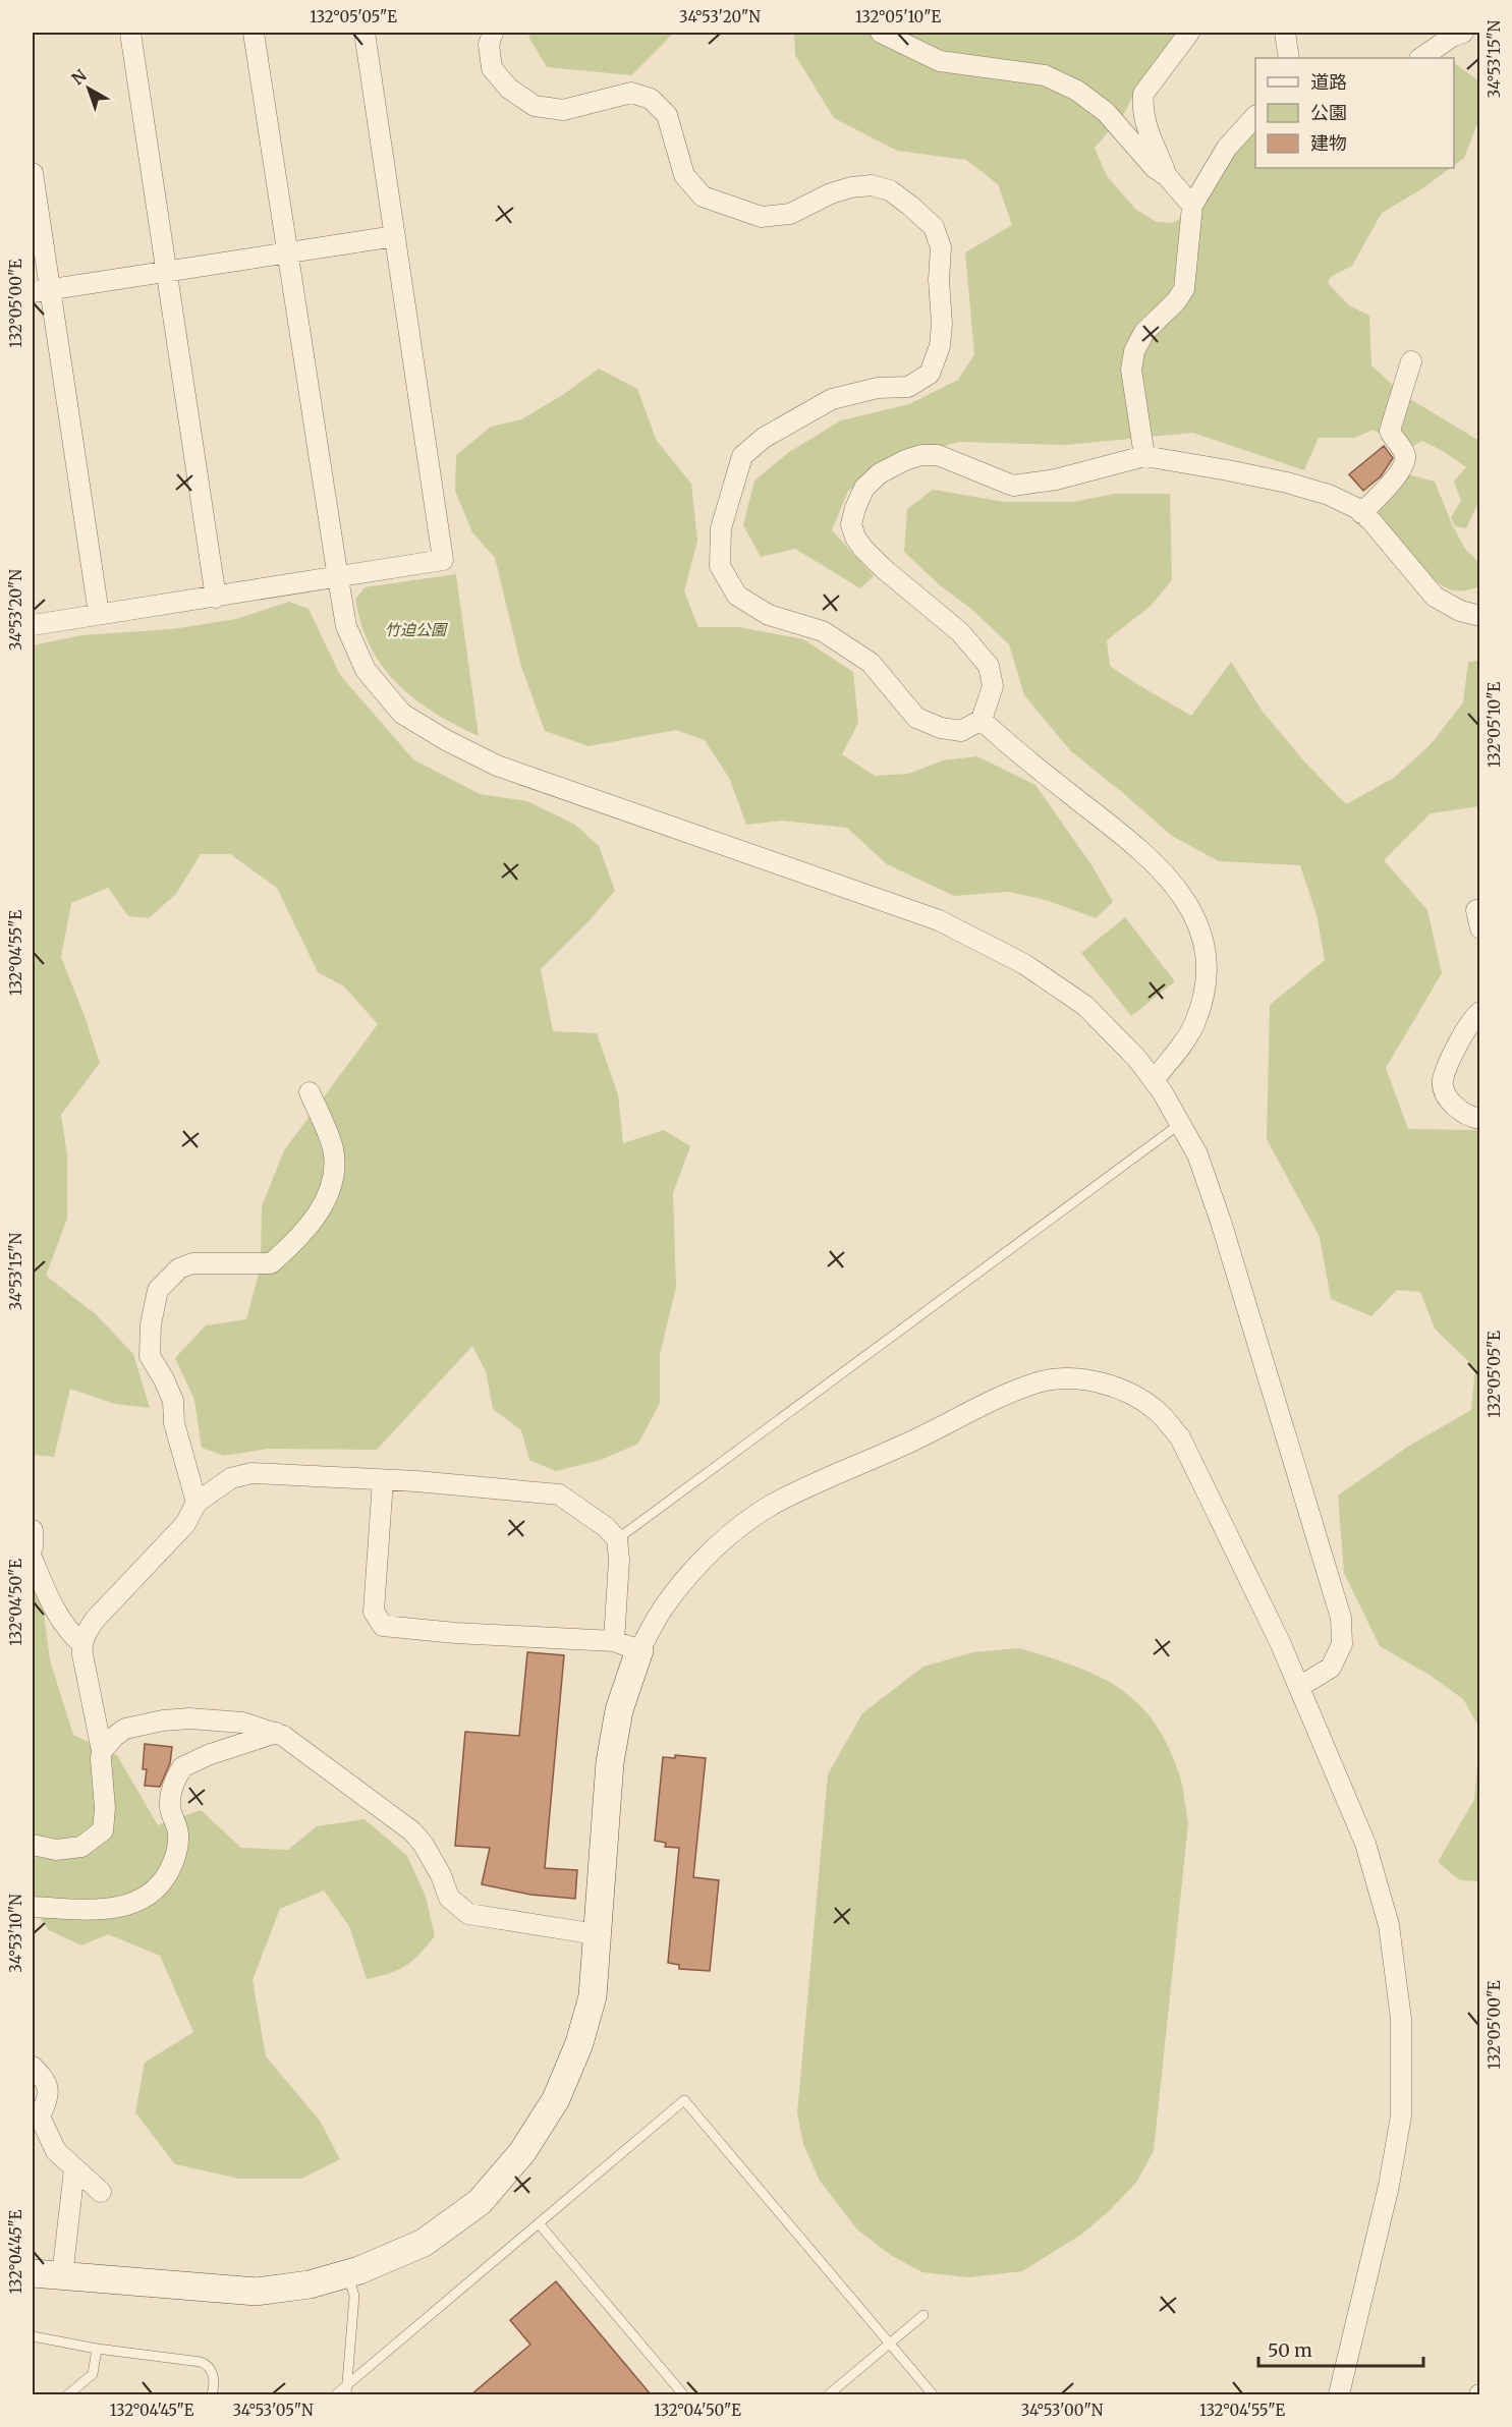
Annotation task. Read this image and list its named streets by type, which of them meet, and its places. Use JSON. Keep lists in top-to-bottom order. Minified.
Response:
{"parks":["竹迫公園"],"legend":["道路","公園","建物"],"scale_bar":"50 m","north":"top left","coordinates":["132°05'05\"E","34°53'20\"N","132°05'10\"E","34°53'15\"N","132°05'00\"E","132°04'55\"E","132°04'50\"E","34°53'10\"N","132°04'45\"E","34°53'05\"N","34°53'00\"N"]}
